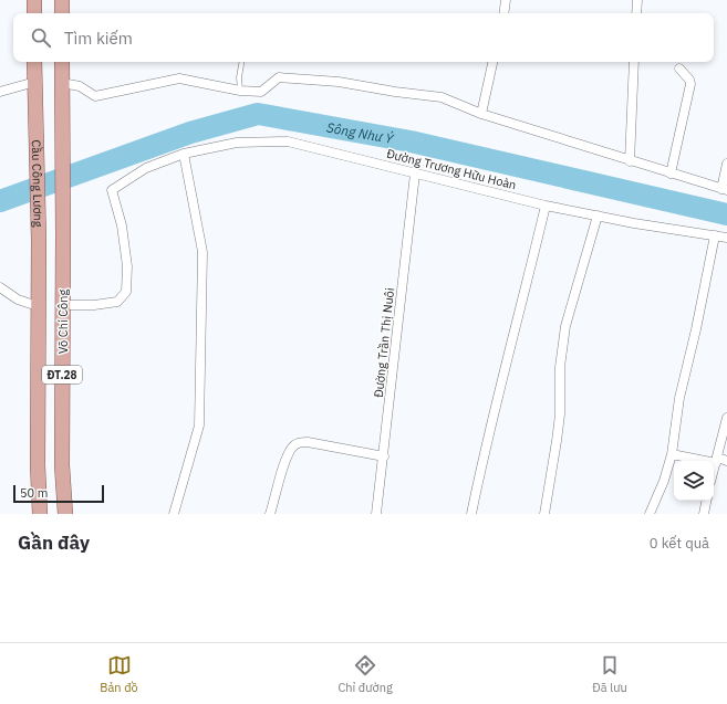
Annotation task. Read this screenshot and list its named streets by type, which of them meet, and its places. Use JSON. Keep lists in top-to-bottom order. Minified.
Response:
{"streets":{"main road":["Cầu Công Lương","Võ Chí Công","ĐT.28"],"street":["Đường Trương Hữu Hoàn","Đường Trần Thị Nuôi"]},"crossings":[["Đường Trương Hữu Hoàn","Võ Chí Công"],["Đường Trương Hữu Hoàn","Đường Trần Thị Nuôi"],["Cầu Công Lương","Võ Chí Công"],["Cầu Công Lương","ĐT.28"]],"water":["Sông Như Ý"],"scale_bar":"50 m","page":{"search":"Tìm kiếm","scale":"50 m","heading":["Gần đây","0 kết quả"],"nav":["Bản đồ","Chỉ đường","Đã lưu"]}}
